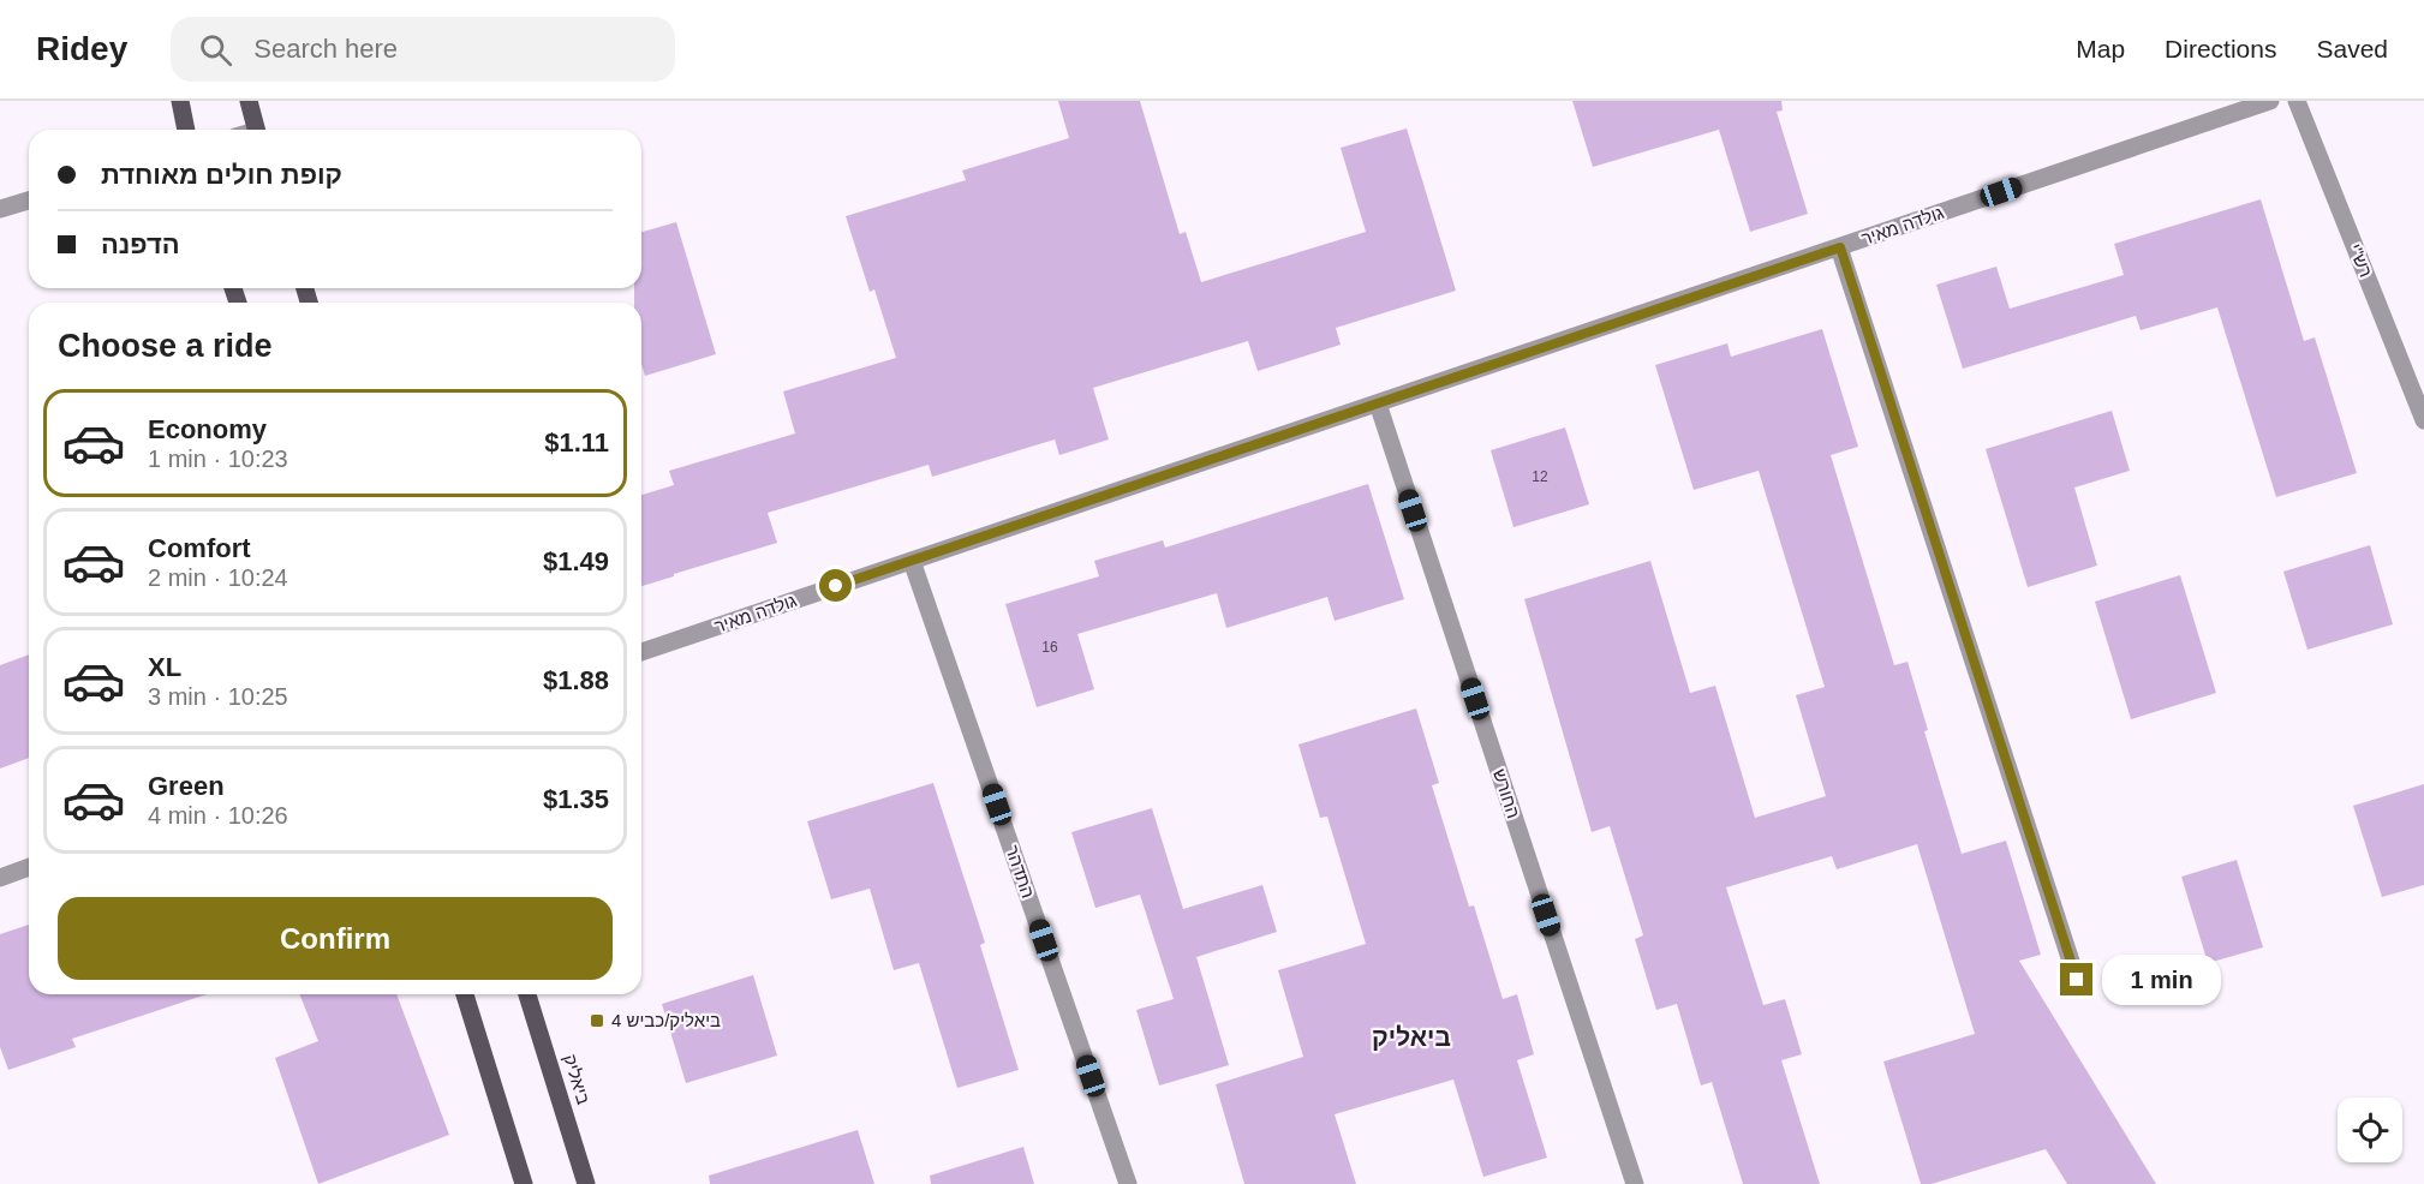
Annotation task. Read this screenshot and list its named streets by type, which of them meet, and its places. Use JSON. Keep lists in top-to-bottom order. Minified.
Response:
{"streets":{"main road":["ביאליק"],"street":["גולדה מאיר","רש\"י","החורש","התדהר"]},"crossings":[["גולדה מאיר","החורש"],["גולדה מאיר","התדהר"]],"districts":["ביאליק"],"places":{"transit":["ביאליק/כביש 4"]},"house_numbers":["12","16"],"page":{"header":"Ridey","search":"Search here","nav":["Map","Directions","Saved"],"banner":["קופת חולים מאוחדת","הדפנה"],"heading":"Choose a ride","list":[{"name":"Economy","note":"1 min · 10:23","value":"$1.11"},{"name":"Comfort","note":"2 min · 10:24","value":"$1.49"},{"name":"XL","note":"3 min · 10:25","value":"$1.88"},{"name":"Green","note":"4 min · 10:26","value":"$1.35"}],"buttons":"Confirm","bubble":"1 min"}}
